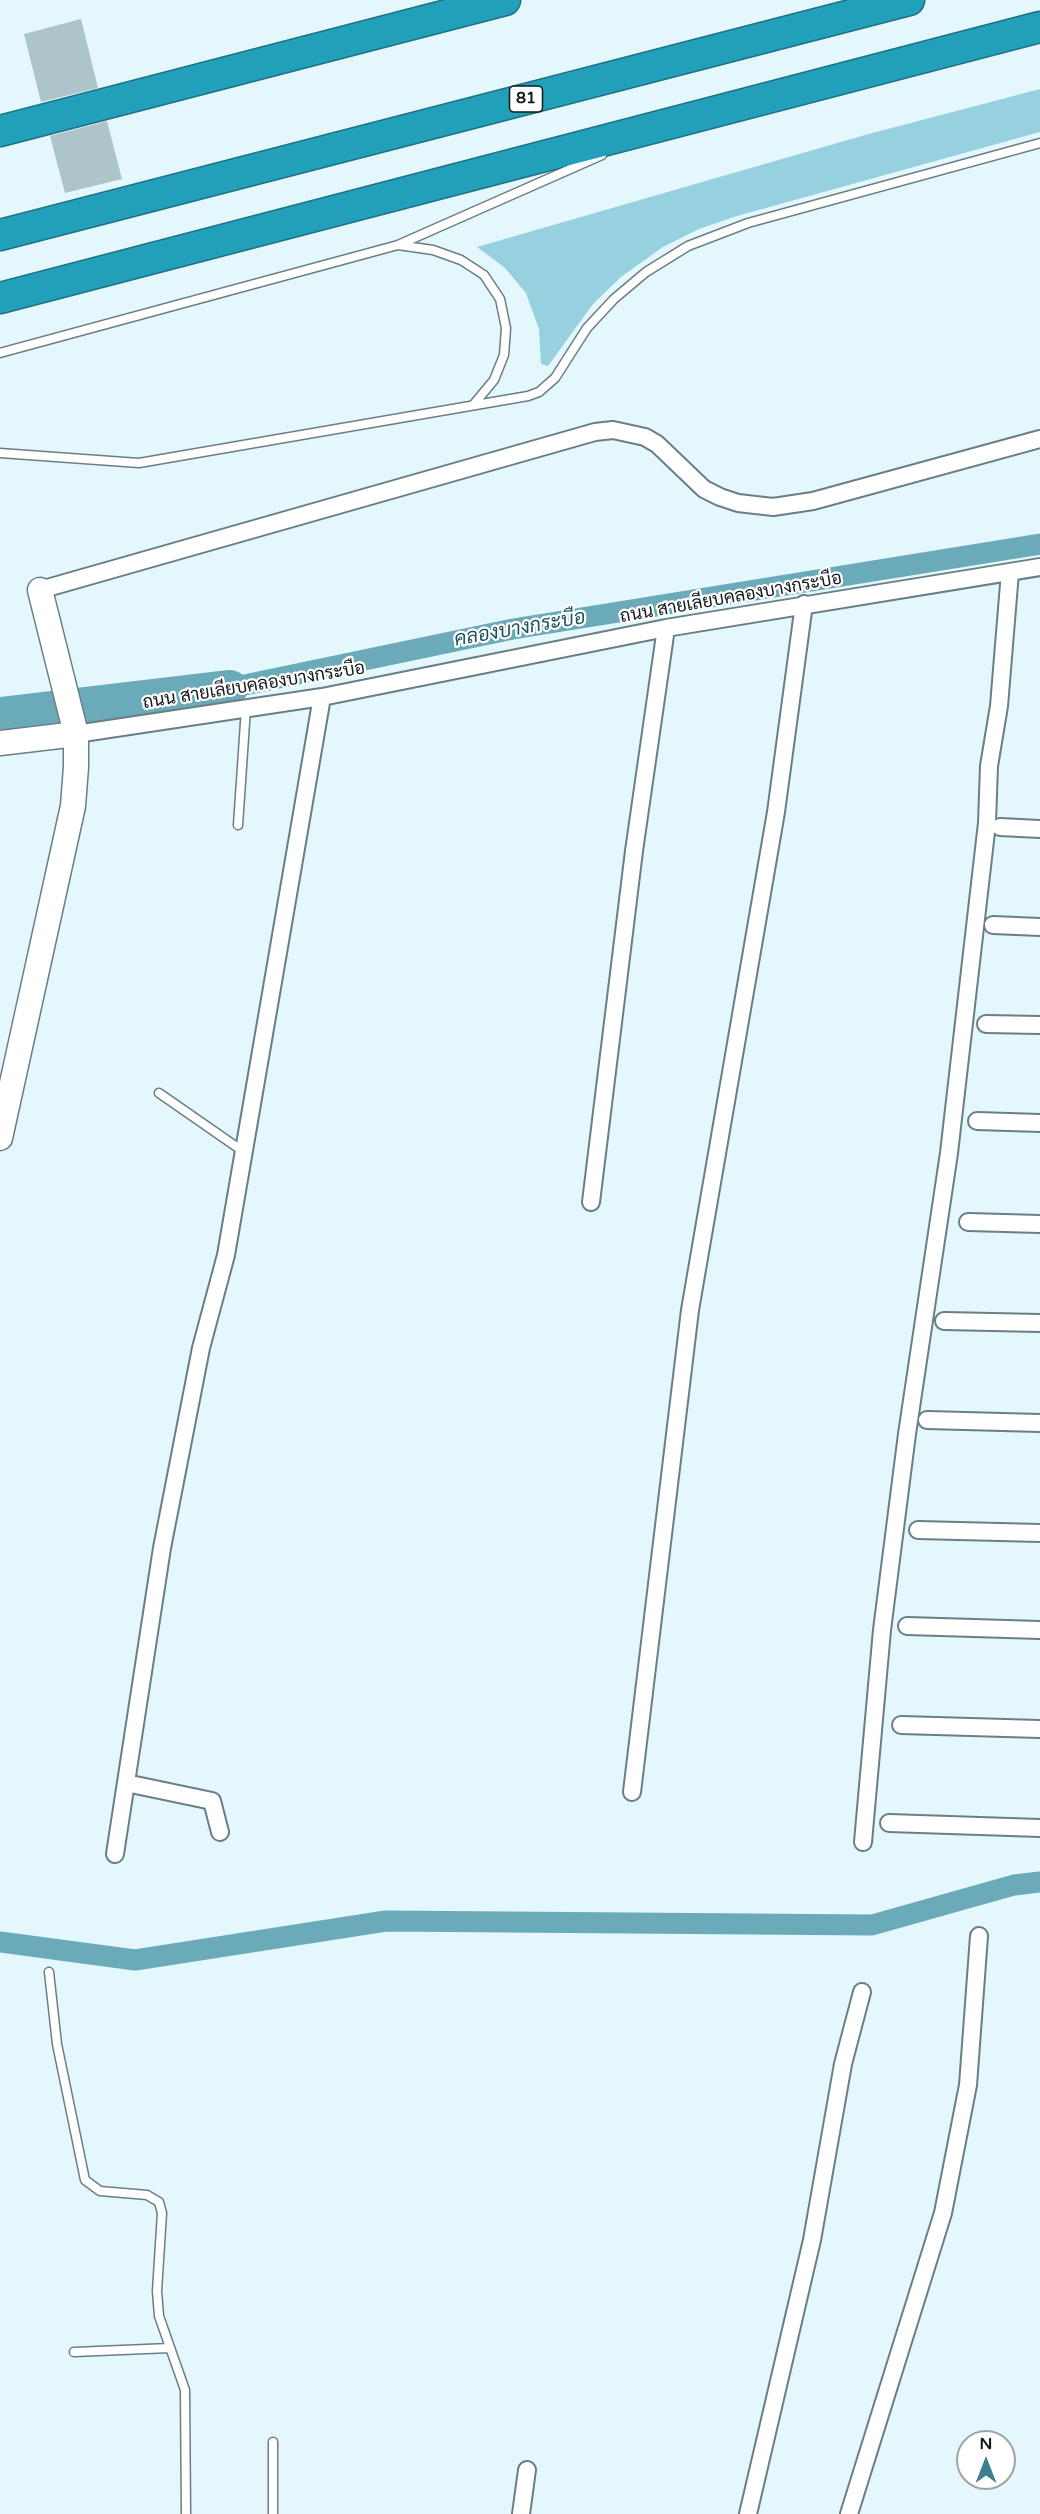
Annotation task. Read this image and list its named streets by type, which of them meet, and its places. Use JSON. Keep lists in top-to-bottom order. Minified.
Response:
{"streets":{"highway":["81"],"street":["ถนน สายเลียบคลองบางกระบือ"]},"water":["คลองบางกระบือ"],"north":"top"}
